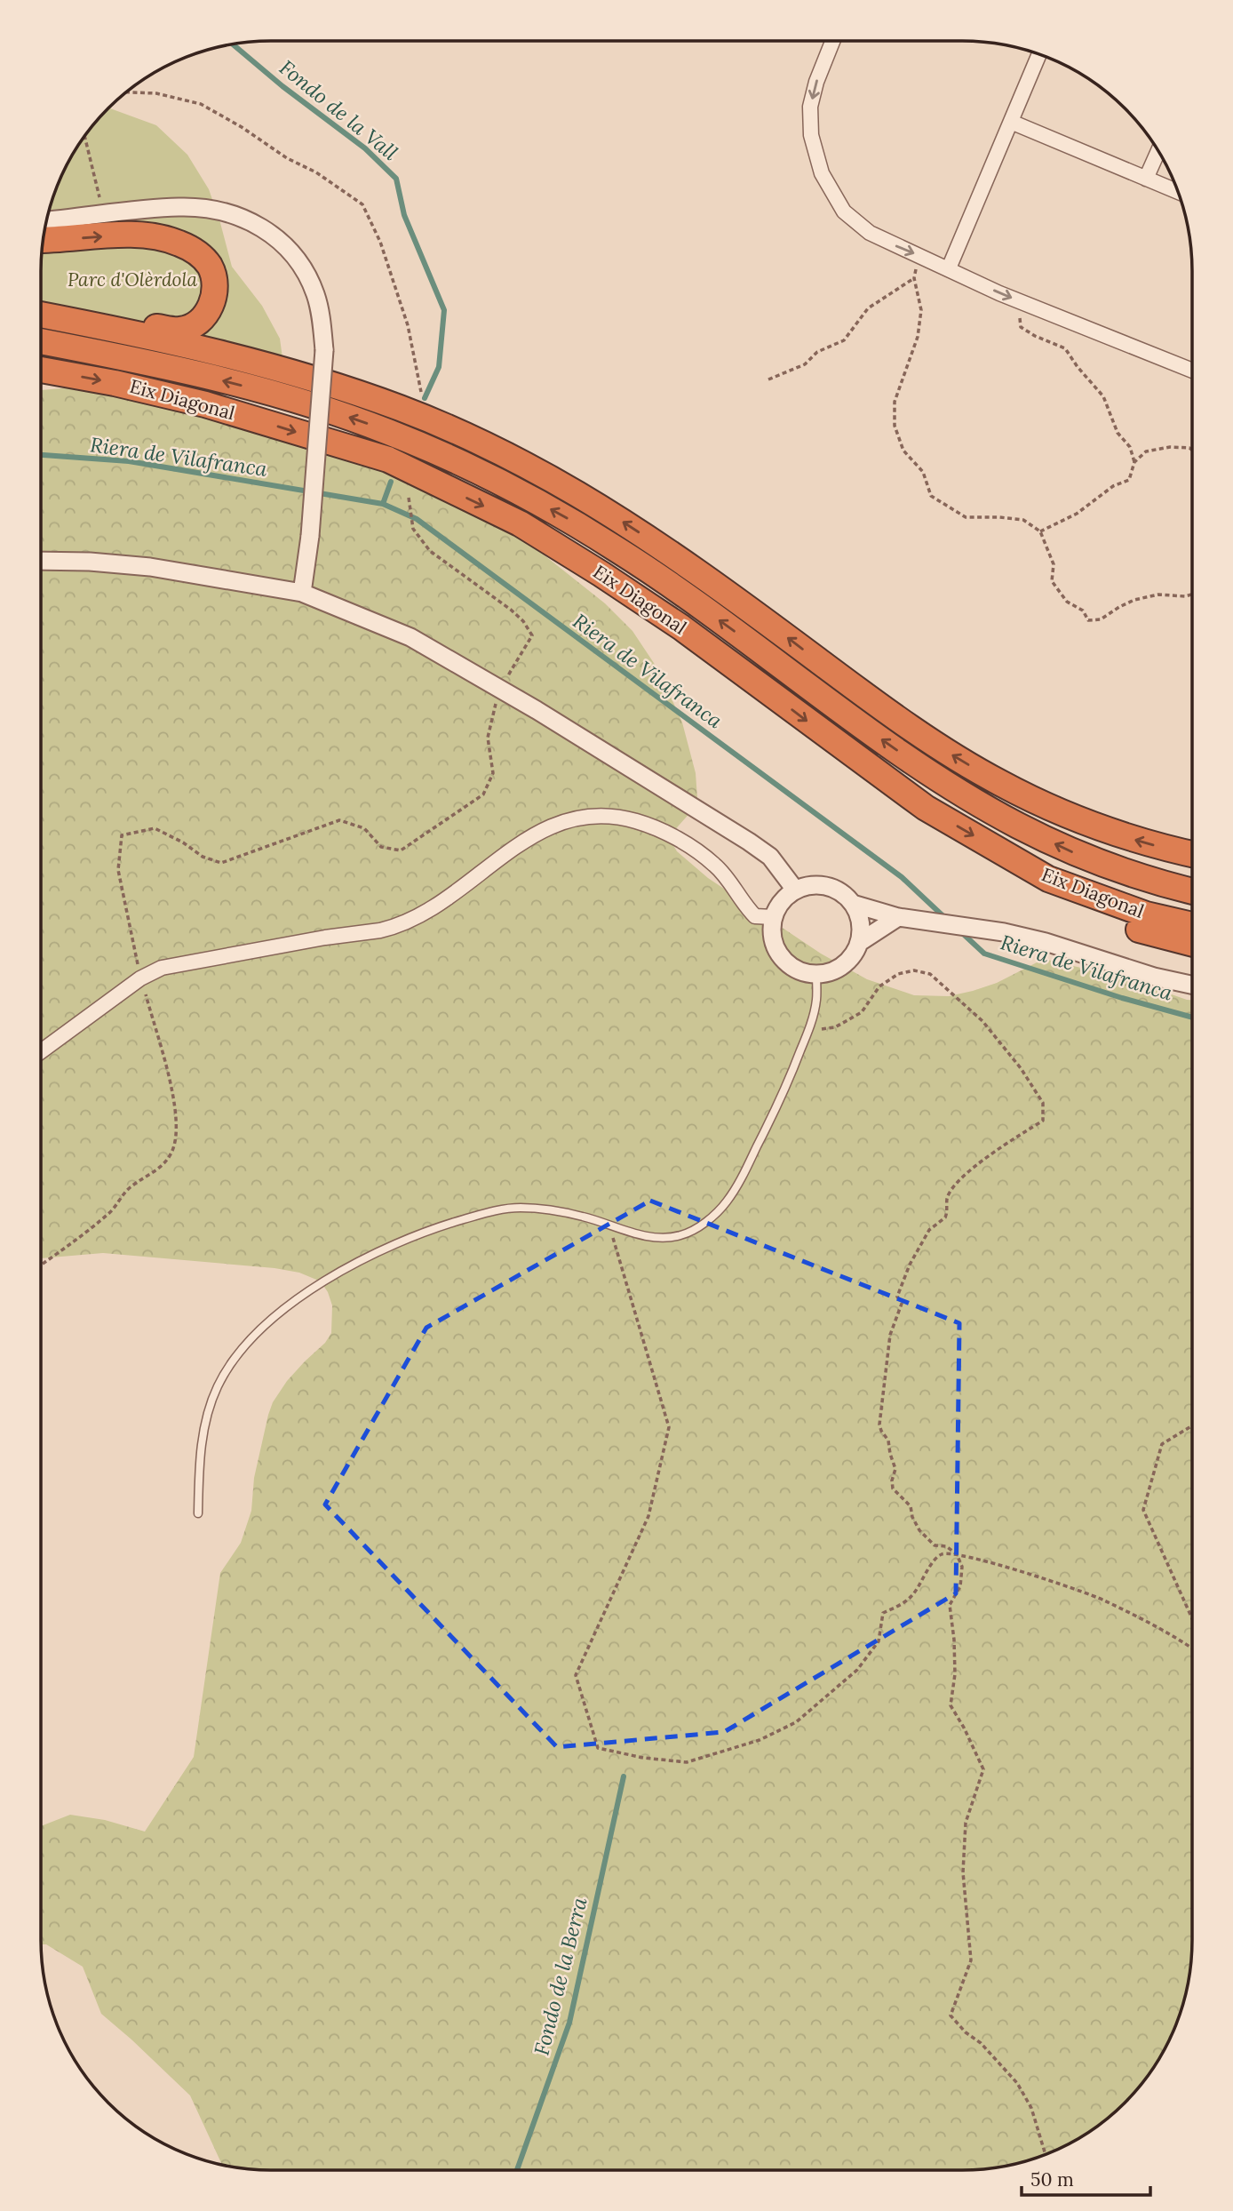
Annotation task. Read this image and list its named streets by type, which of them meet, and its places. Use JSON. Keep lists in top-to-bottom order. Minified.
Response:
{"streets":{"highway":["Eix Diagonal"]},"water":["Fondo de la Vall","Riera de Vilafranca","Fondo de la Berra"],"parks":["Parc d'Olèrdola"],"scale_bar":"50 m"}
